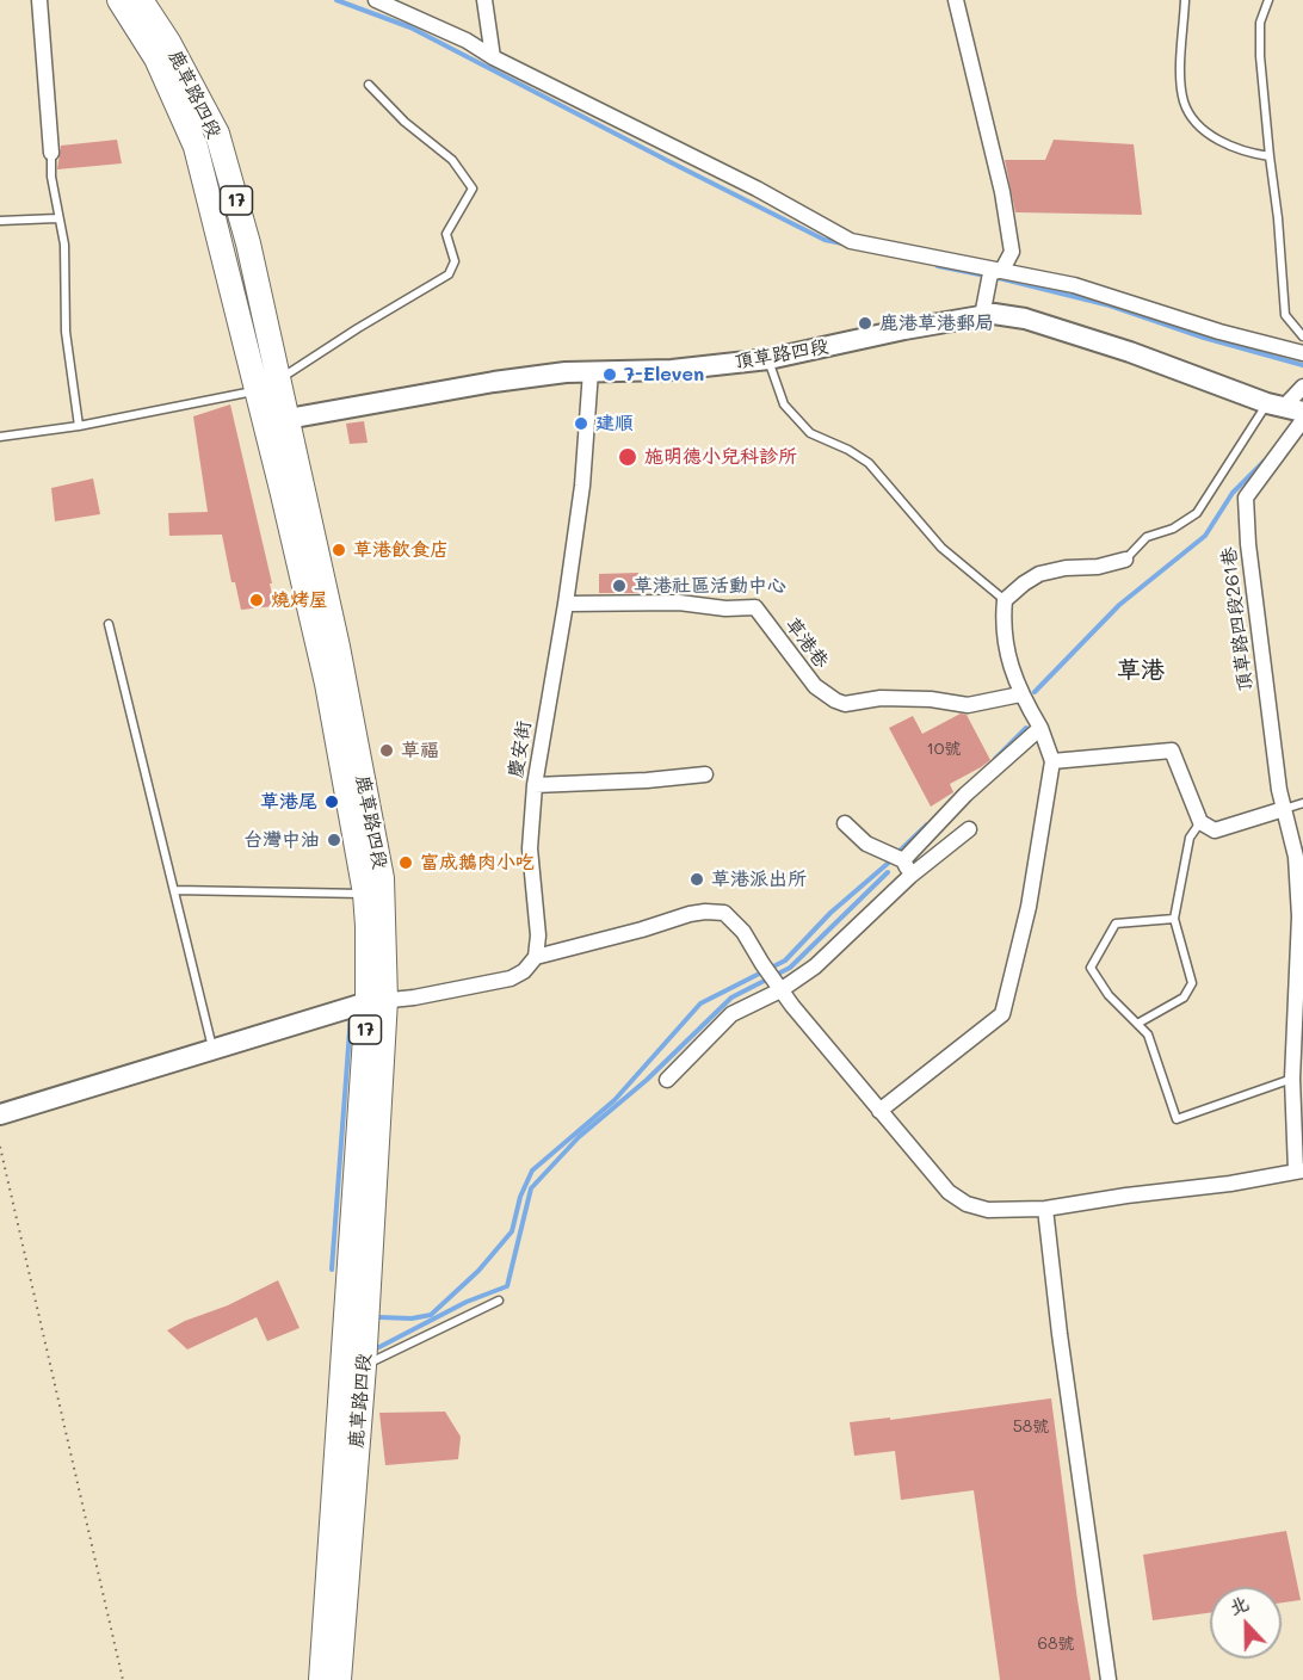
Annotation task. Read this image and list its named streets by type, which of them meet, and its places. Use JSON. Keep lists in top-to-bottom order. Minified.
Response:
{"streets":{"main road":["鹿草路四段","17"],"street":["頂草路四段","頂草路四段261巷","草港巷","慶安街"]},"crossings":[["鹿草路四段","頂草路四段"],["頂草路四段","慶安街"],["草港巷","慶安街"]],"districts":["草港"],"places":["鹿港草港郵局","7-Eleven","建順","施明德小兒科診所","草港飲食店","草港社區活動中心","燒烤屋","草福","草港尾","台灣中油","富成鵝肉小吃","草港派出所"],"house_numbers":["10號","58號","68號"],"north":"top"}
